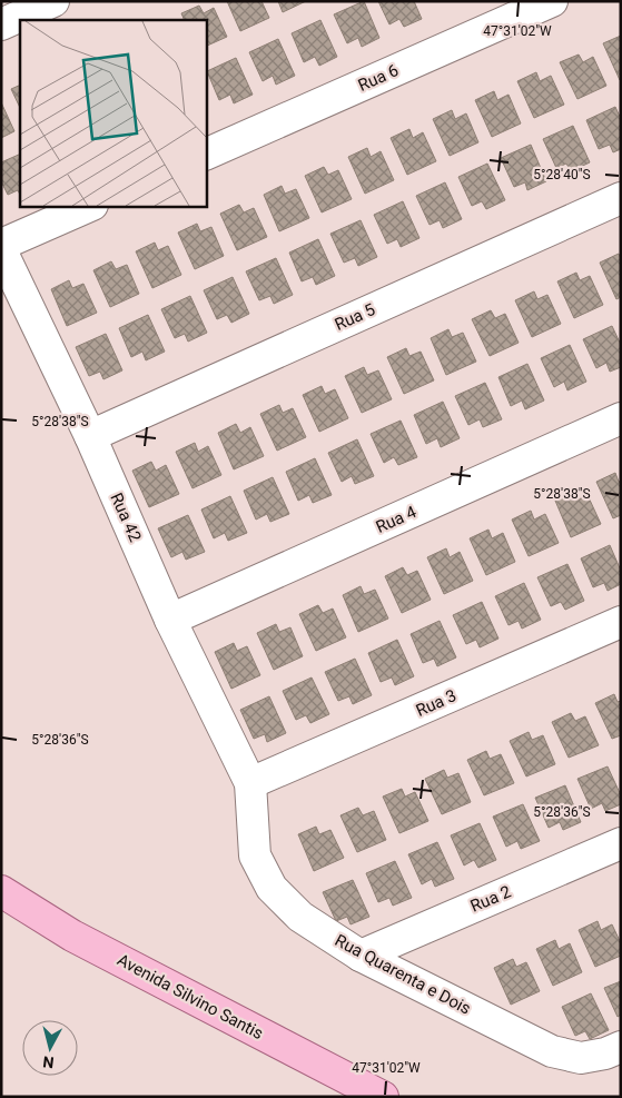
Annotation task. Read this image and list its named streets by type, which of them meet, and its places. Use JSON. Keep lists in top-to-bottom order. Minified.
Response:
{"streets":{"main road":["Avenida Silvino Santis"],"street":["Rua 6","Rua 5","Rua 42","Rua 4","Rua 3","Rua 2","Rua Quarenta e Dois"]},"crossings":[["Rua 5","Rua 42"],["Rua 42","Rua 4"],["Rua 42","Rua 3"],["Rua 42","Rua Quarenta e Dois"],["Rua 3","Rua Quarenta e Dois"],["Rua 2","Rua Quarenta e Dois"]],"north":"bottom","coordinates":["47°31'02\"W","5°28'40\"S","5°28'38\"S","5°28'36\"S"]}
